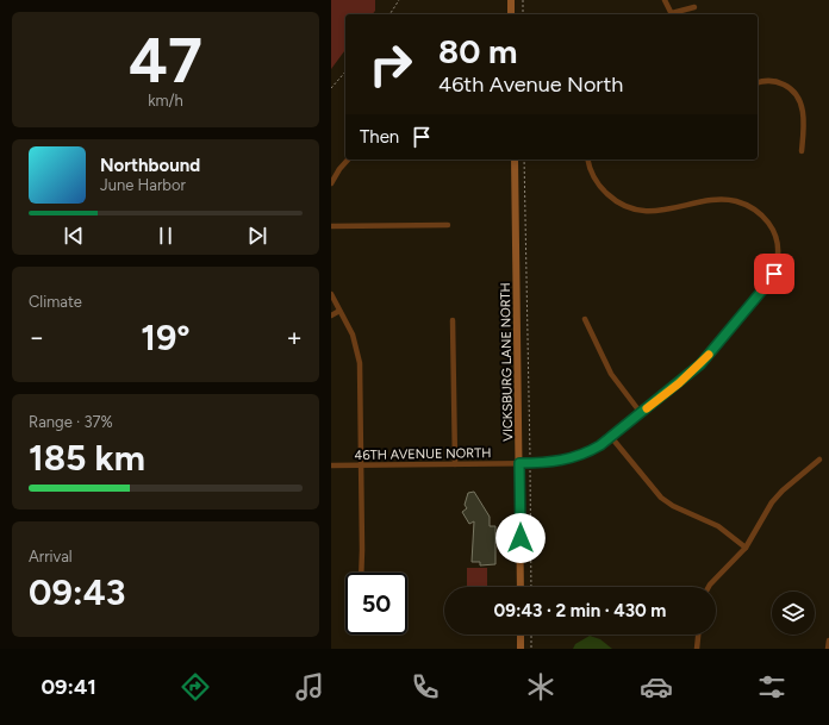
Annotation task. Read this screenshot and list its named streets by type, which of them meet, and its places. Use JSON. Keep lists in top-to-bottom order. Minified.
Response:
{"streets":{"main road":["VICKSBURG LANE NORTH"],"street":["46TH AVENUE NORTH"]},"crossings":[["VICKSBURG LANE NORTH","46TH AVENUE NORTH"]],"page":{"tile":[["47","km/h"],"Climate",["Range · 37%","185 km"],["Arrival","09:43"]],"turn":["80 m","46th Avenue North"],"then":"Then","song":["Northbound","June Harbor"],"heat":["−","19°","+"],"limit":"50","trip":"09:43 · 2 min · 430 m","tabs":"09:41"}}
